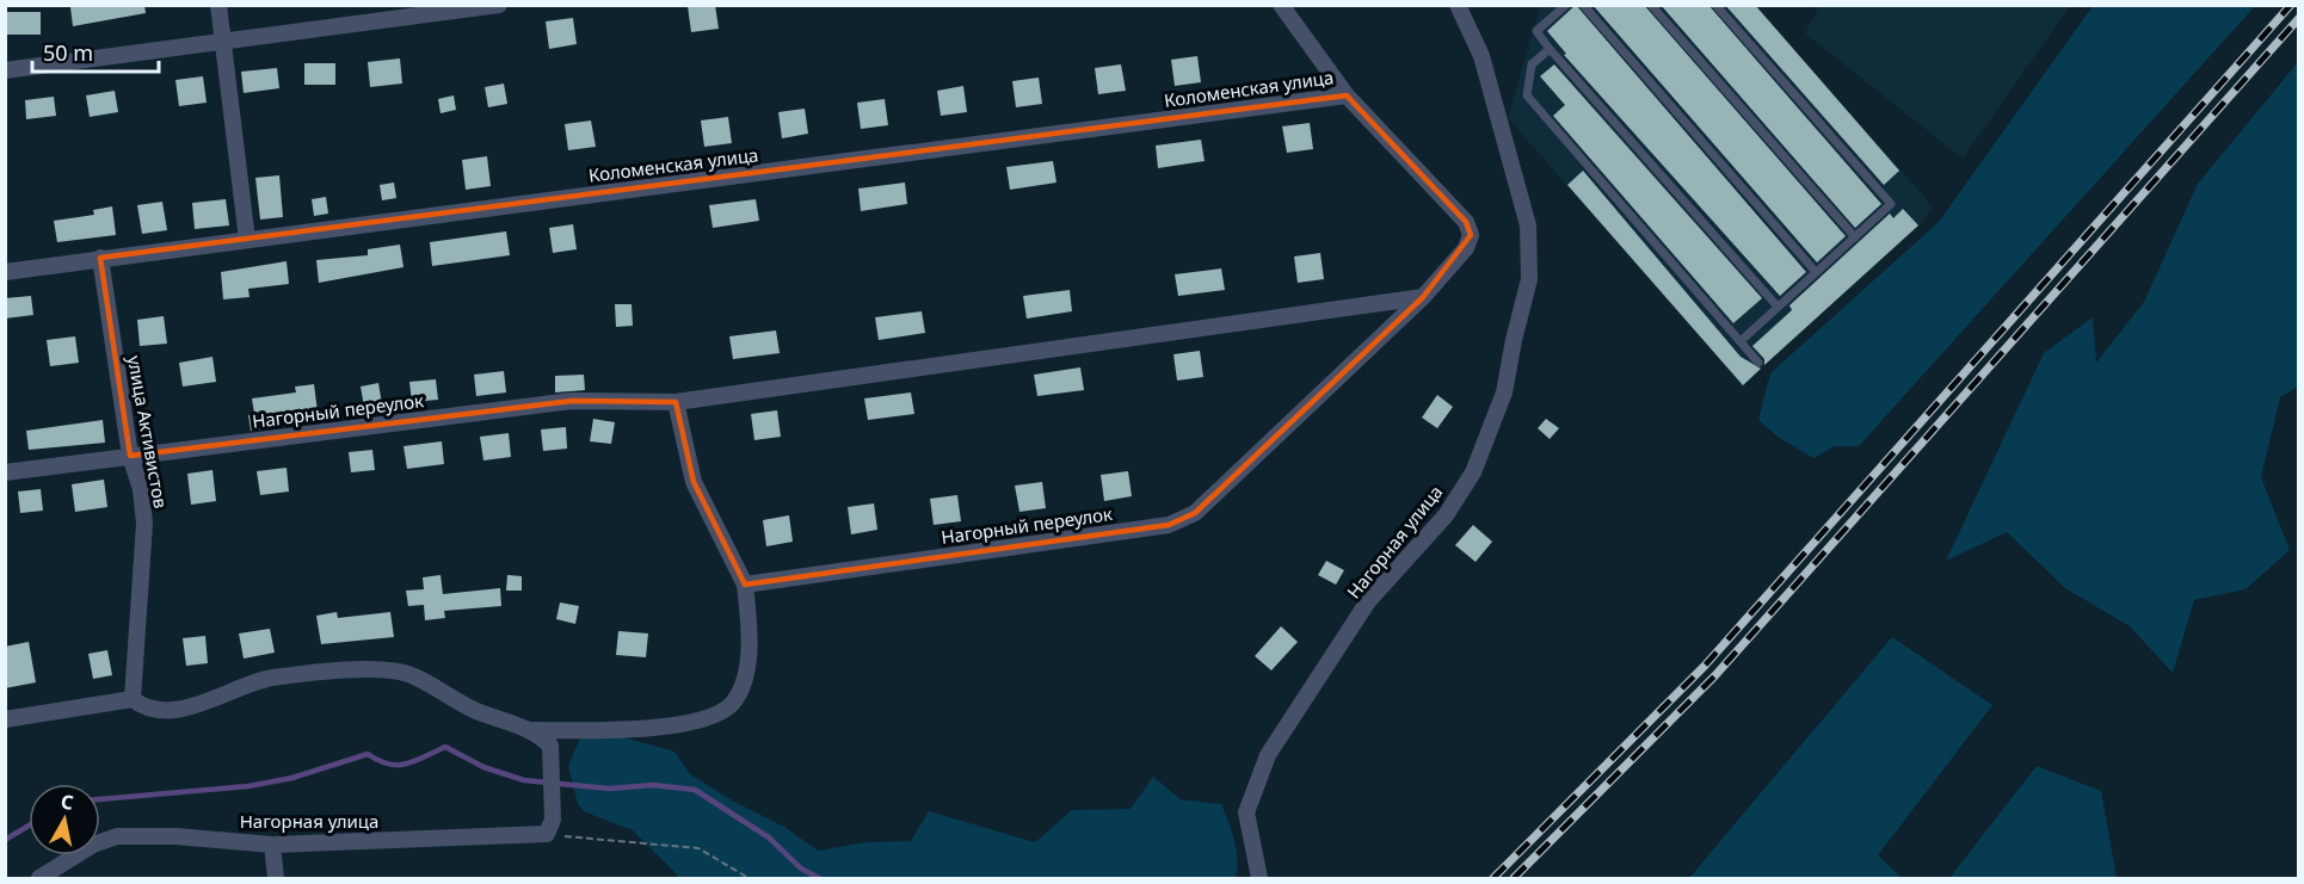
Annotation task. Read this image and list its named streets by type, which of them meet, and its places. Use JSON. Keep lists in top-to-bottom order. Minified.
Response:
{"streets":{"street":["Коломенская улица","Нагорный переулок","улица Активистов","Нагорная улица"]},"crossings":[["Коломенская улица","Нагорный переулок"],["Коломенская улица","улица Активистов"],["Нагорный переулок","улица Активистов"]],"scale_bar":"50 m","north":"top"}
